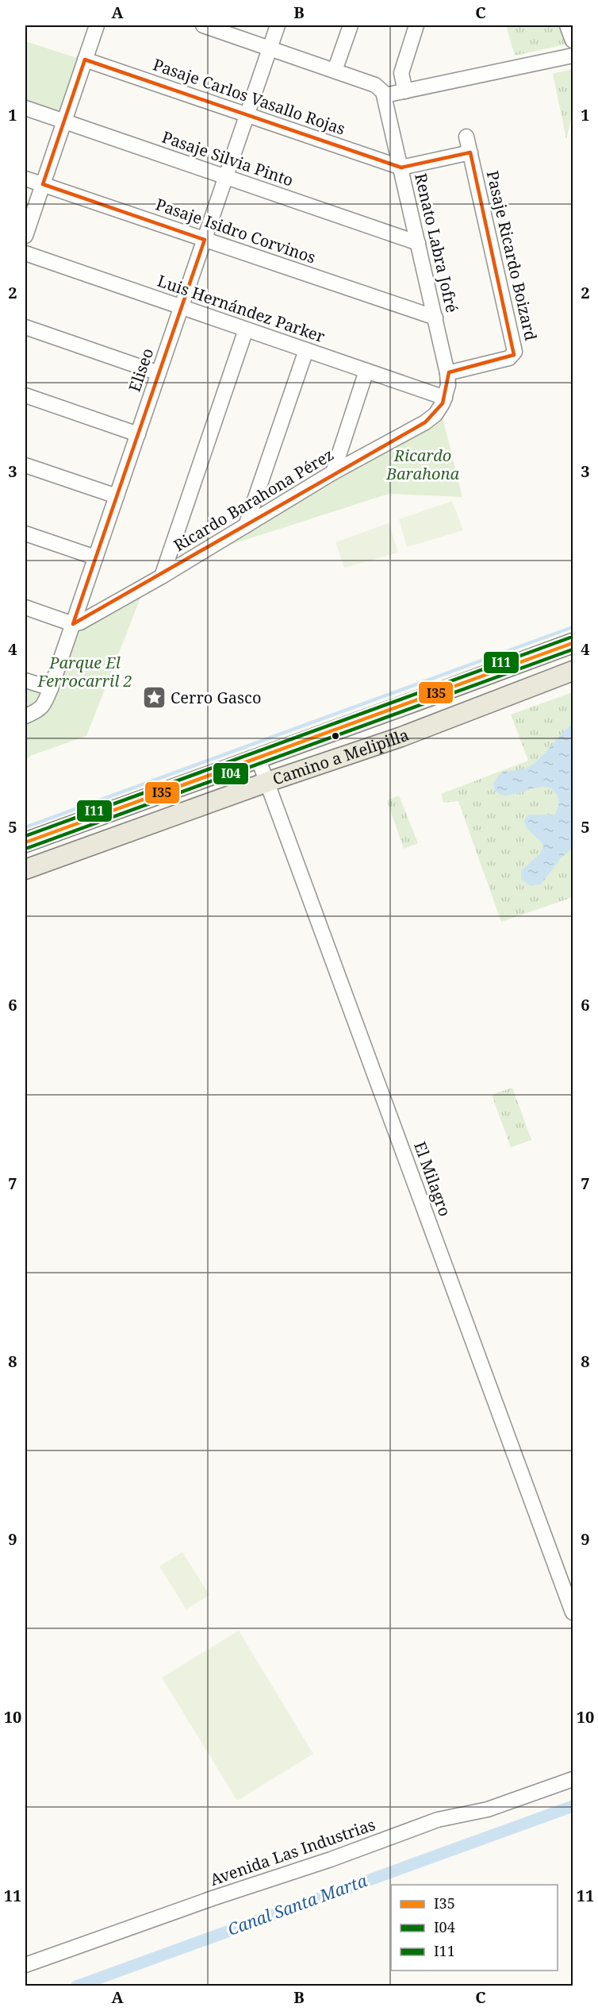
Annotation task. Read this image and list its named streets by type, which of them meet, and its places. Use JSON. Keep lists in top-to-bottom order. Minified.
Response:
{"streets":{"main road":["Camino a Melipilla"],"street":["Pasaje Carlos Vasallo Rojas","Pasaje Silvia Pinto","Pasaje Isidro Corvinos","Renato Labra Jofré","Pasaje Ricardo Boizard","Luis Hernández Parker","Eliseo","Ricardo Barahona Pérez","El Milagro","Avenida Las Industrias"]},"crossings":[["Pasaje Carlos Vasallo Rojas","Renato Labra Jofré"],["Pasaje Carlos Vasallo Rojas","Eliseo"],["Pasaje Silvia Pinto","Renato Labra Jofré"],["Pasaje Silvia Pinto","Eliseo"],["Pasaje Isidro Corvinos","Renato Labra Jofré"],["Pasaje Isidro Corvinos","Eliseo"],["Renato Labra Jofré","Pasaje Ricardo Boizard"],["Renato Labra Jofré","Luis Hernández Parker"],["Renato Labra Jofré","Ricardo Barahona Pérez"],["Luis Hernández Parker","Eliseo"],["Luis Hernández Parker","Ricardo Barahona Pérez"],["Eliseo","Ricardo Barahona Pérez"],["Camino a Melipilla","El Milagro"]],"water":["Canal Santa Marta"],"parks":["Ricardo Barahona","Parque El Ferrocarril 2"],"places":{"place":["Cerro Gasco"]},"lines":["transit line I11","transit line I35","transit line I04"],"legend":["I35","I04","I11"],"grid":{"columns":["A","B","C"],"rows":["1","2","3","4","5","6","7","8","9","10","11"]}}
